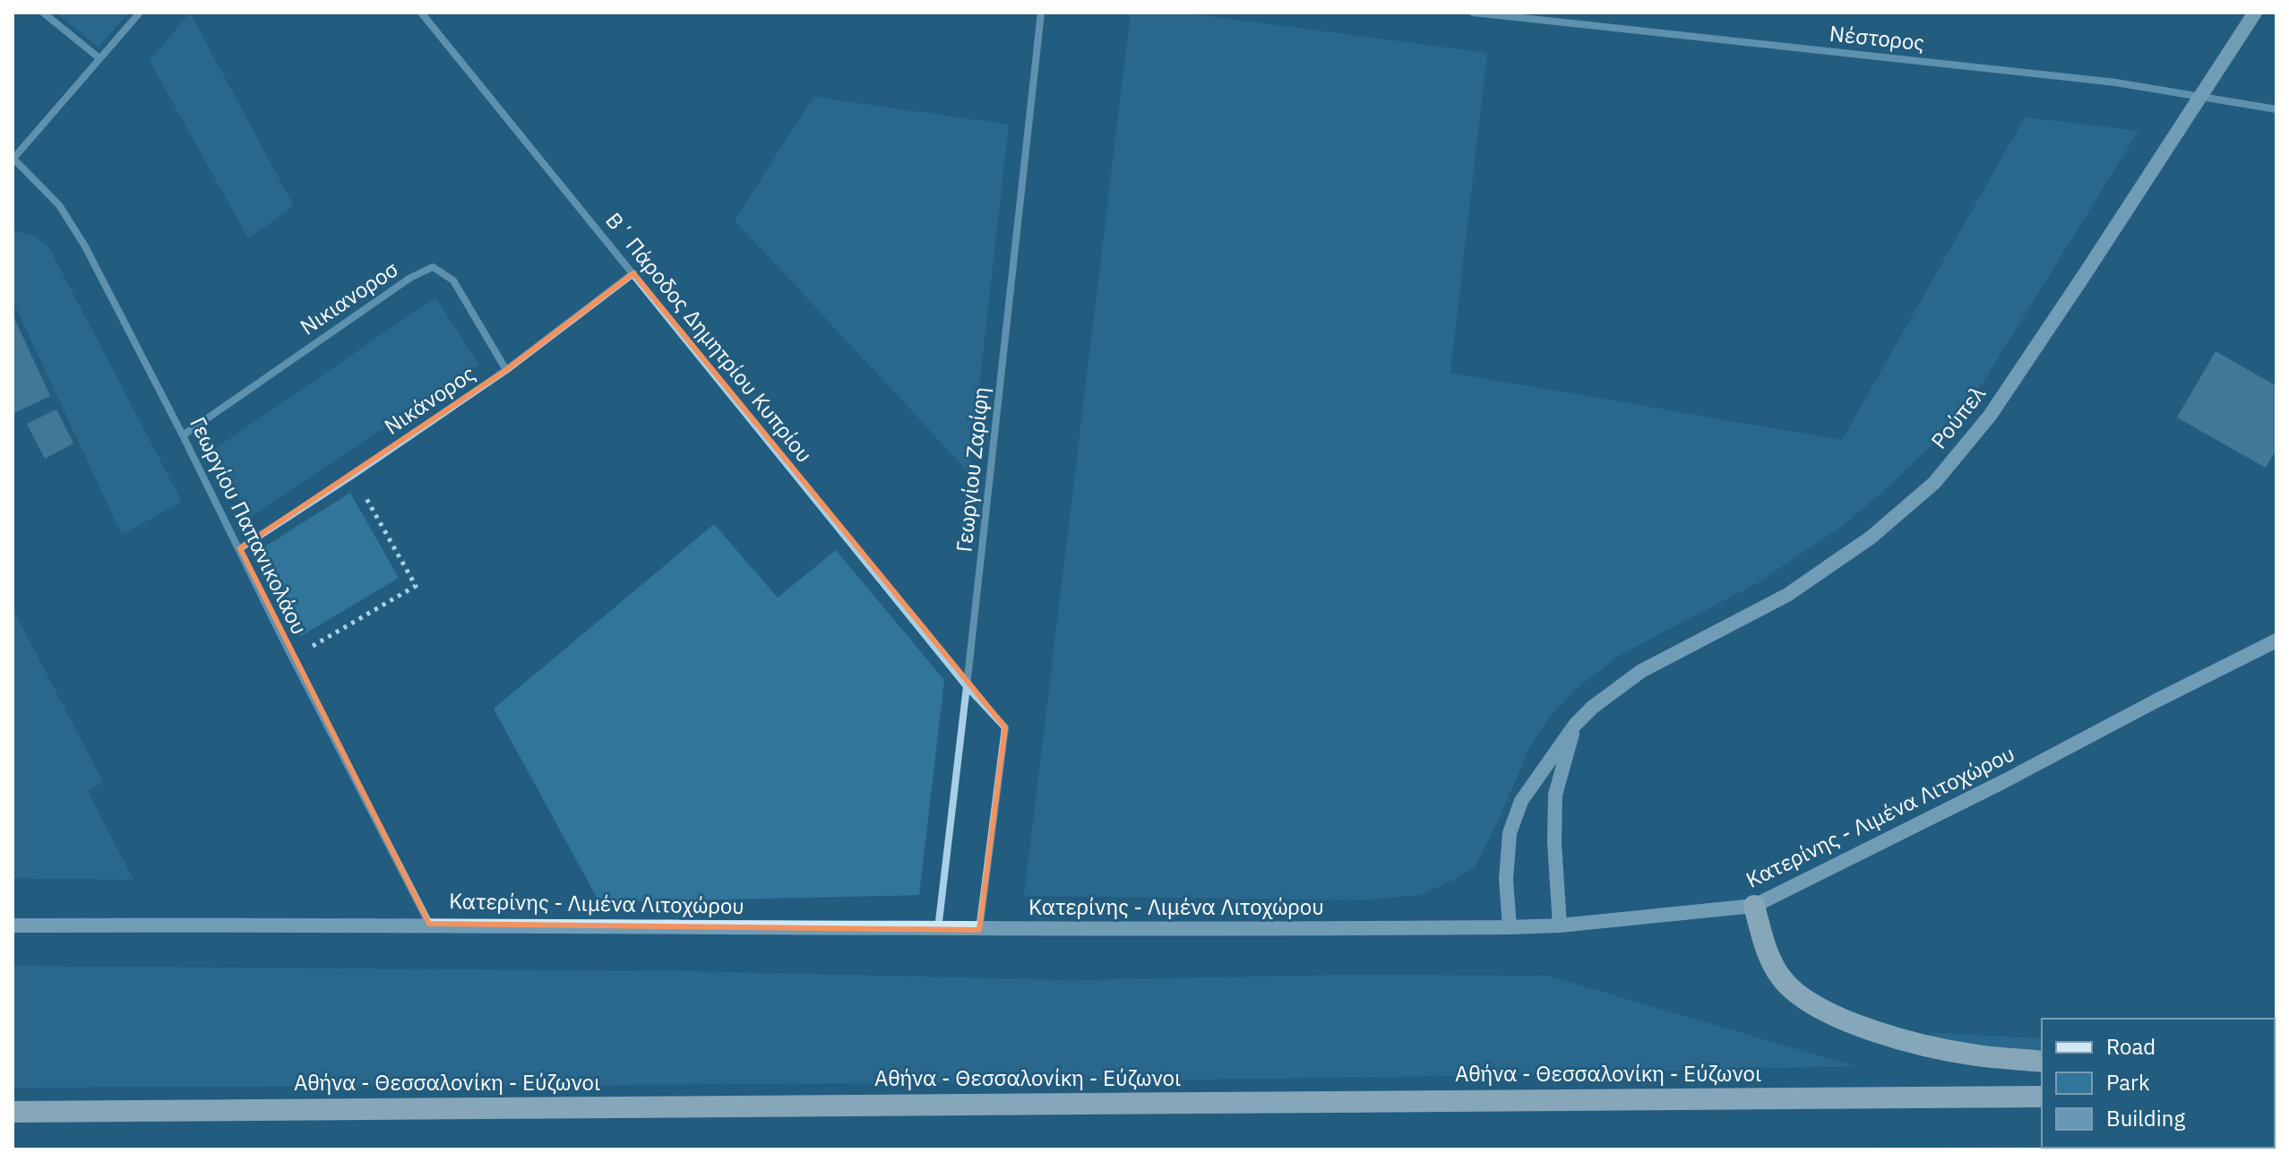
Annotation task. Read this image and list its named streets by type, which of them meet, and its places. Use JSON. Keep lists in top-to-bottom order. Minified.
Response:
{"streets":{"highway":["Αθήνα - Θεσσαλονίκη - Εύζωνοι"],"main road":["Ρούπελ","Κατερίνης - Λιμένα Λιτοχώρου"],"street":["Νέστορος","Νικιανοροσ","Β΄ Πάροδος Δημητρίου Κυπρίου","Νικάνορος","Γεωργίου Ζαρίφη","Γεωργίου Παπανικολάου"]},"crossings":[["Νικιανοροσ","Νικάνορος"],["Νικιανοροσ","Γεωργίου Παπανικολάου"],["Β΄ Πάροδος Δημητρίου Κυπρίου","Νικάνορος"],["Β΄ Πάροδος Δημητρίου Κυπρίου","Γεωργίου Ζαρίφη"],["Β΄ Πάροδος Δημητρίου Κυπρίου","Κατερίνης - Λιμένα Λιτοχώρου"],["Νικάνορος","Γεωργίου Παπανικολάου"],["Ρούπελ","Κατερίνης - Λιμένα Λιτοχώρου"],["Γεωργίου Ζαρίφη","Κατερίνης - Λιμένα Λιτοχώρου"],["Γεωργίου Παπανικολάου","Κατερίνης - Λιμένα Λιτοχώρου"]],"legend":["Road","Park","Building"]}
